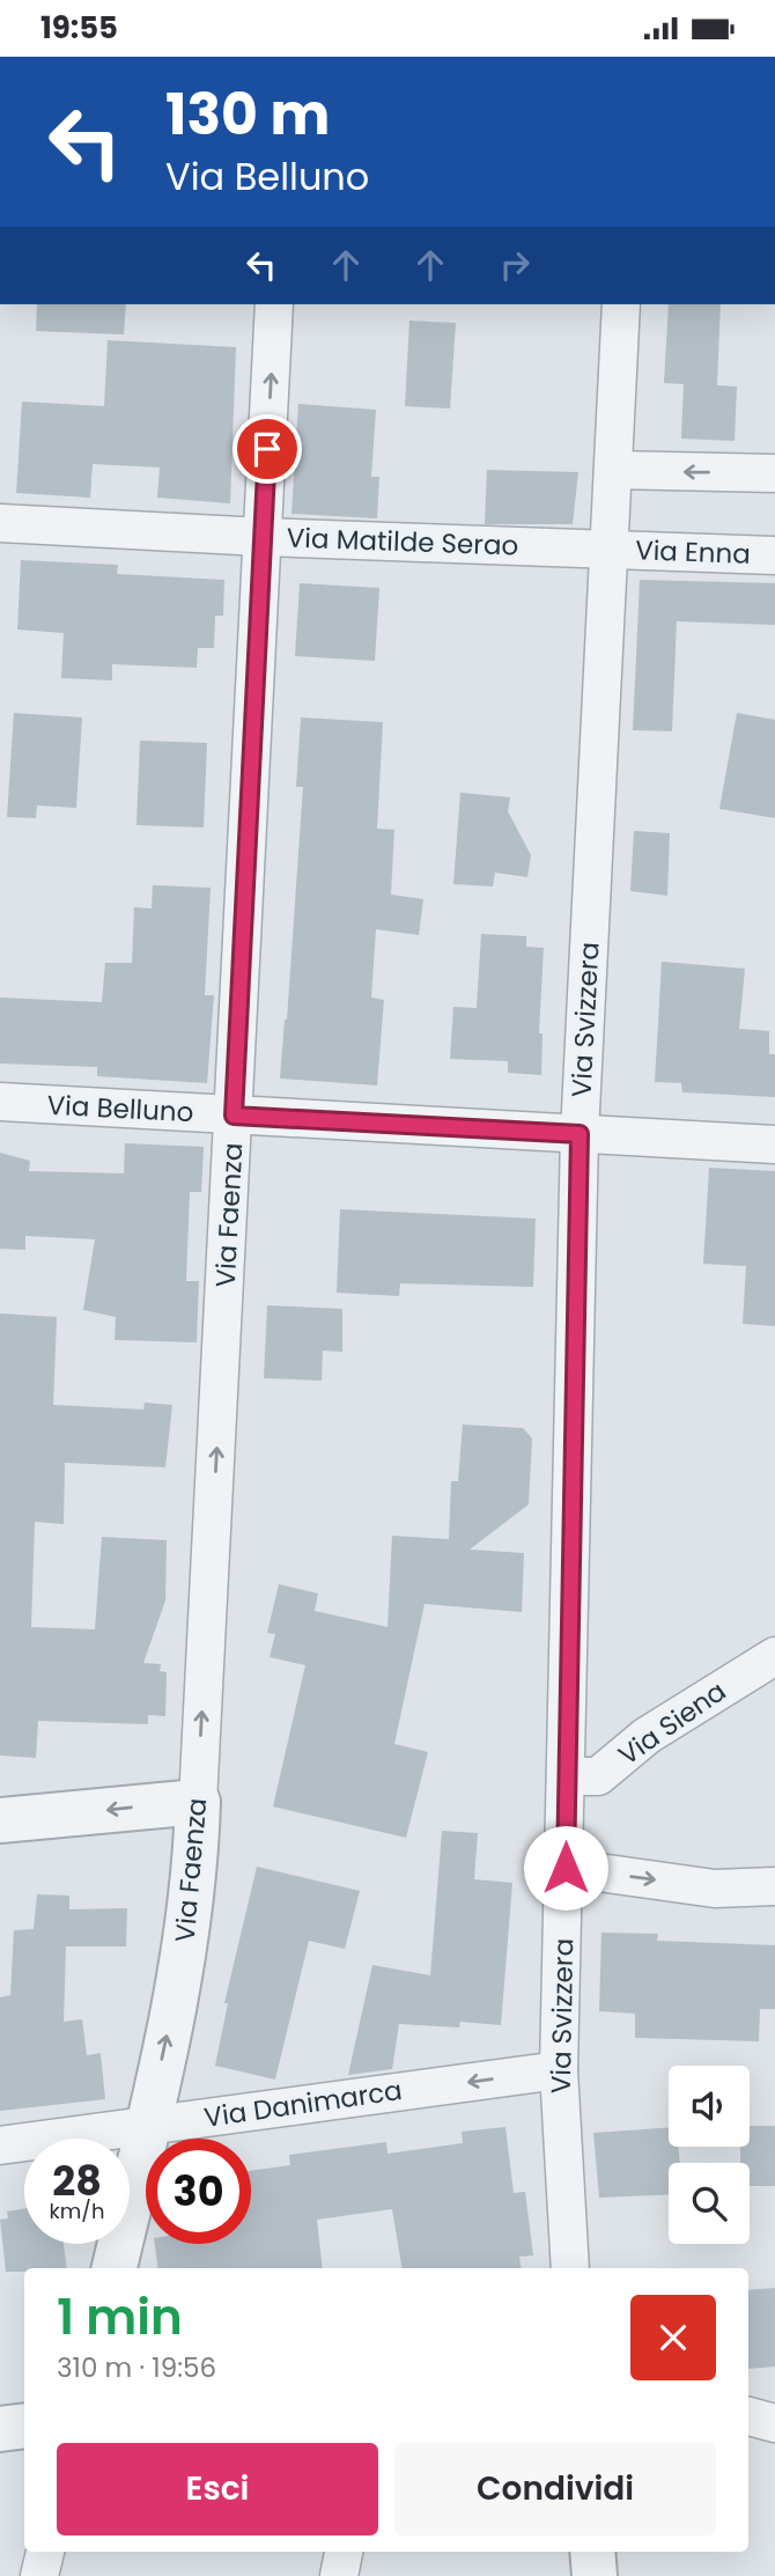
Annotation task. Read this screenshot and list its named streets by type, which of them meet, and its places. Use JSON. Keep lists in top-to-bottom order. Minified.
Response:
{"streets":{"street":["Via Matilde Serao","Via Enna","Via Svizzera","Via Belluno","Via Faenza","Via Siena","Via Danimarca"]},"crossings":[["Via Matilde Serao","Via Enna"],["Via Matilde Serao","Via Svizzera"],["Via Matilde Serao","Via Faenza"],["Via Enna","Via Svizzera"],["Via Svizzera","Via Belluno"],["Via Svizzera","Via Siena"],["Via Svizzera","Via Danimarca"],["Via Belluno","Via Faenza"],["Via Faenza","Via Danimarca"]],"one_way":["Via Faenza","Via Danimarca"],"page":{"status":"19:55","turn":["130 m","Via Belluno"],"speed":"28 km/h","limit":"30","heading":["1 min","310 m · 19:56"],"buttons":["Esci","Condividi"]}}
